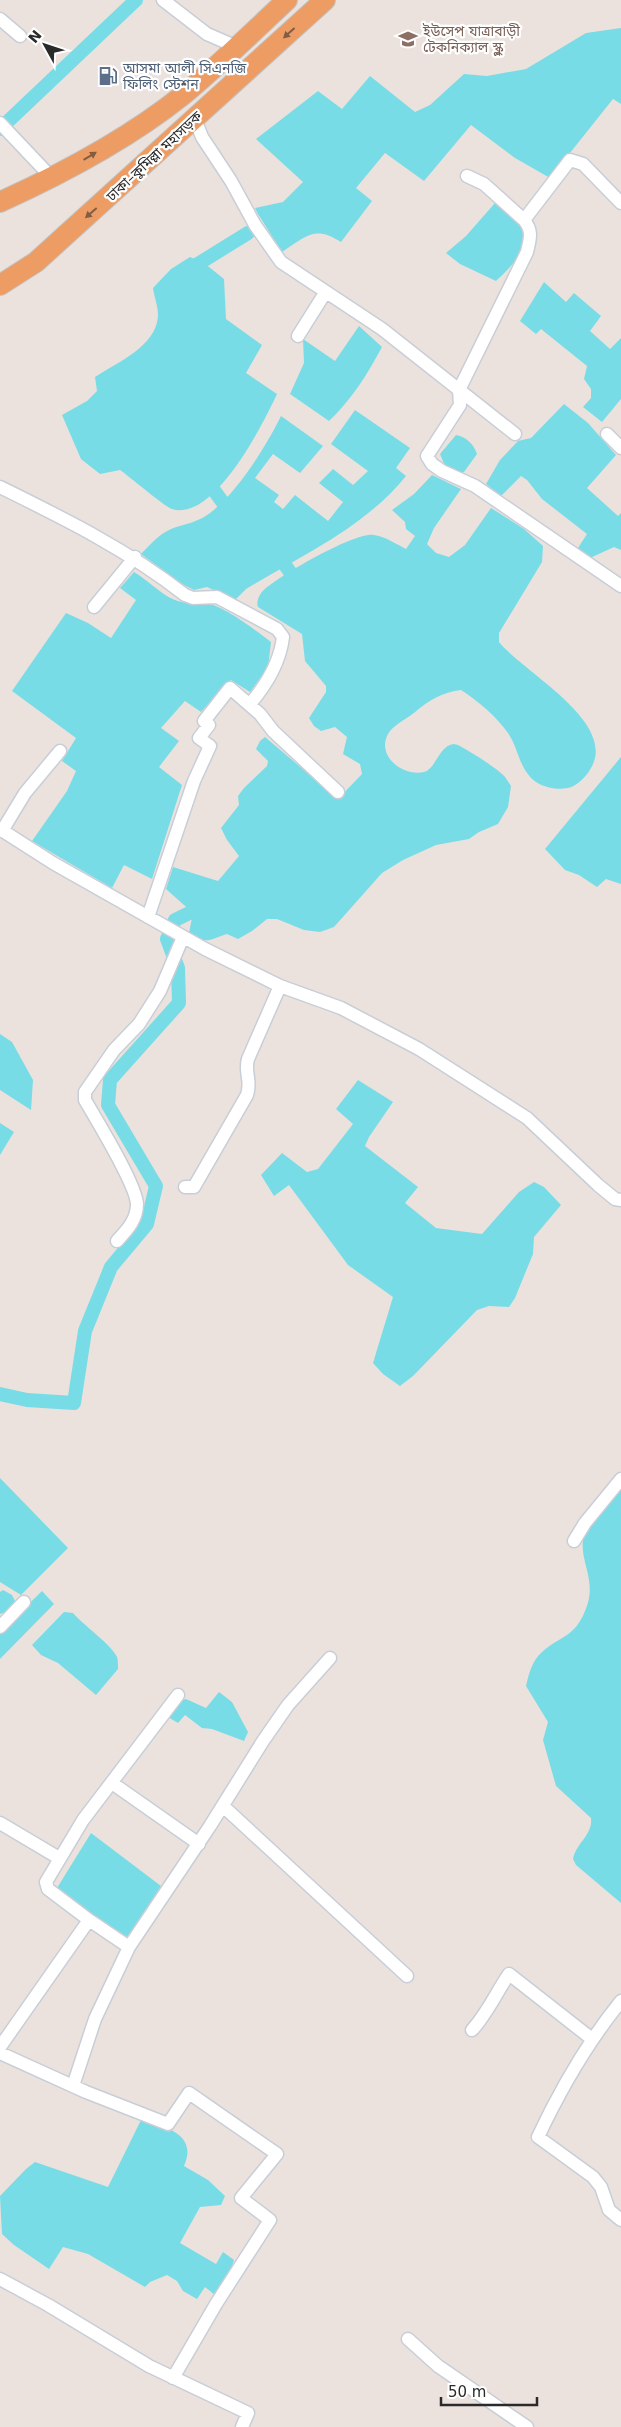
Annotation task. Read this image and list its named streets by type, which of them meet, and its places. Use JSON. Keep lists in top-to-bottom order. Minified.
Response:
{"streets":{"highway":["ঢাকা–কুমিল্লা মহাসড়ক"]},"places":{"school or university":["ইউসেপ যাত্রাবাড়ী টেকনিক্যাল স্কুল"],"fuel station":["আসমা আলী সিএনজি ফিলিং স্টেশন"]},"scale_bar":"50 m","north":"top left"}
